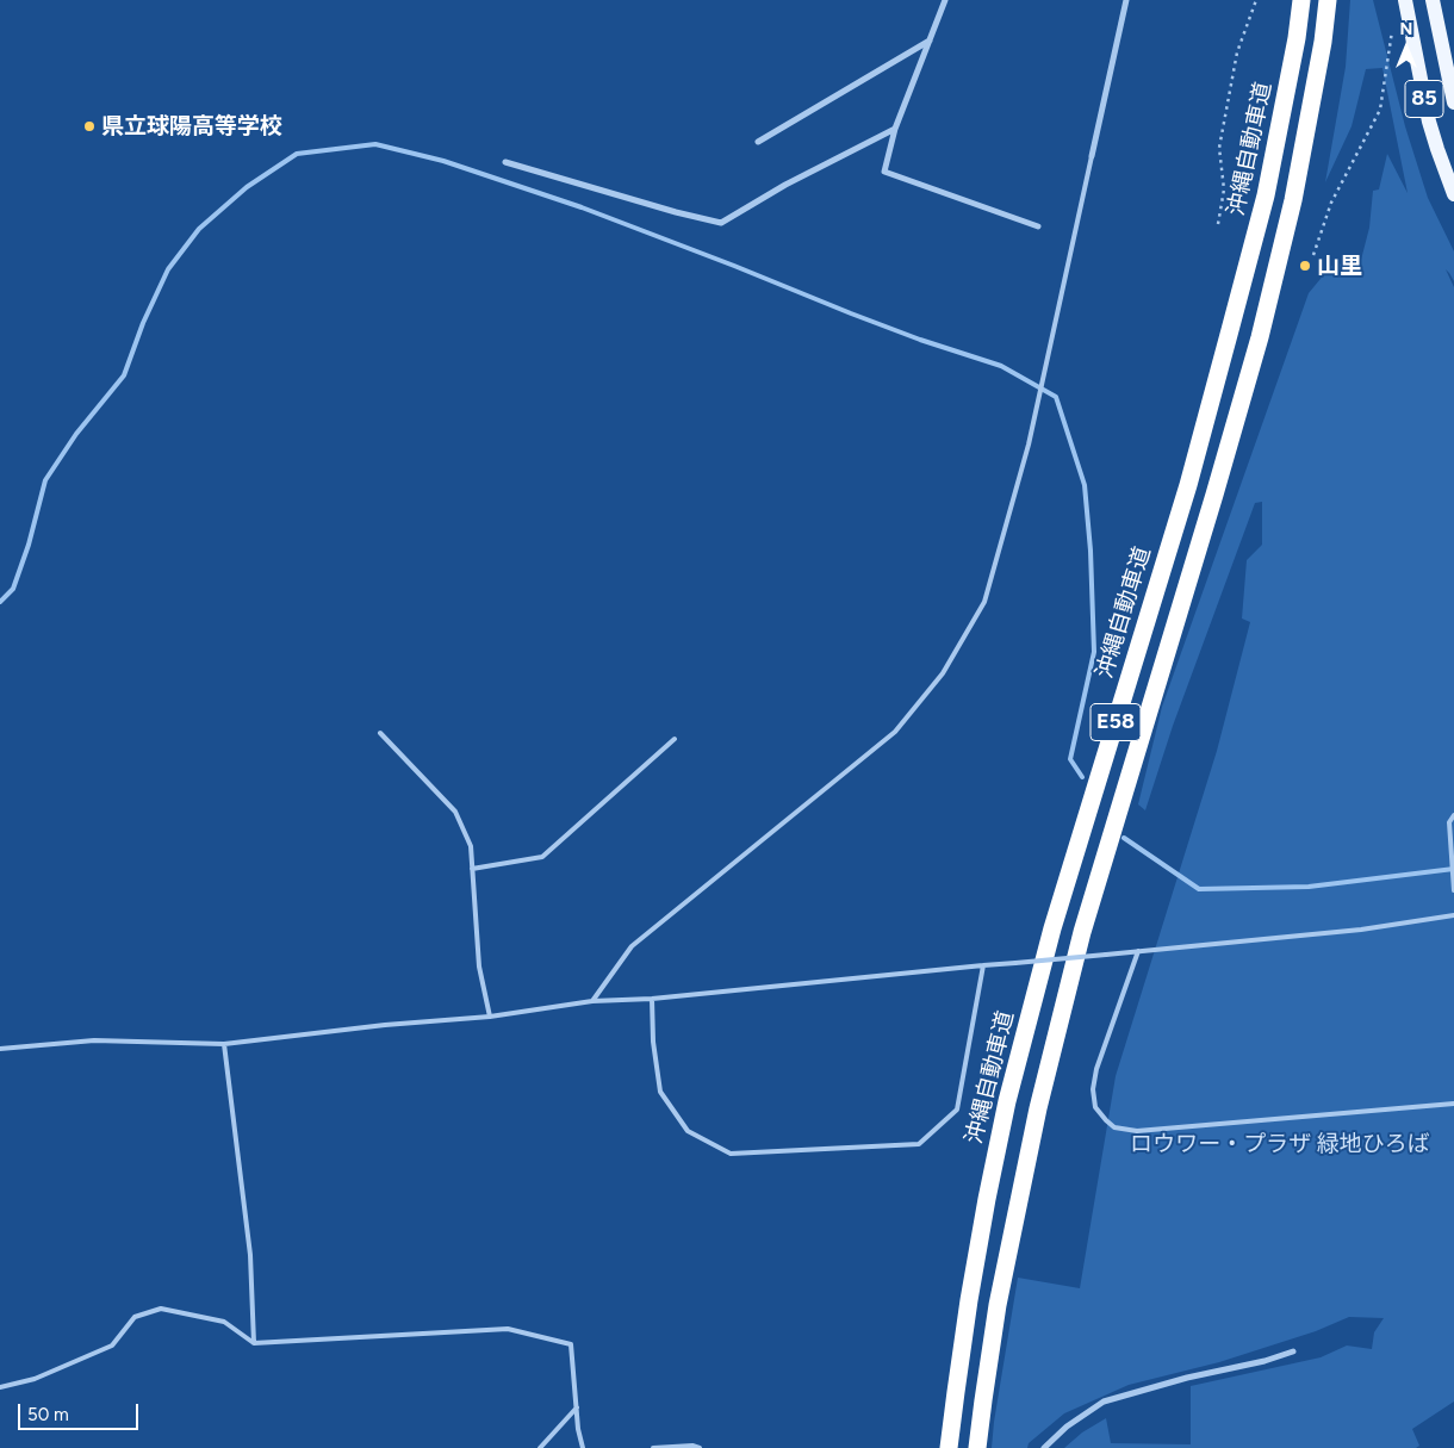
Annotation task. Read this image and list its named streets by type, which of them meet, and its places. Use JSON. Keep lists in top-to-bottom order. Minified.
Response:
{"streets":{"highway":["沖縄自動車道","E58"],"main road":["85"]},"parks":["ロウワー・プラザ 緑地ひろば"],"places":["県立球陽高等学校","山里"],"scale_bar":"50 m","north":"top"}
